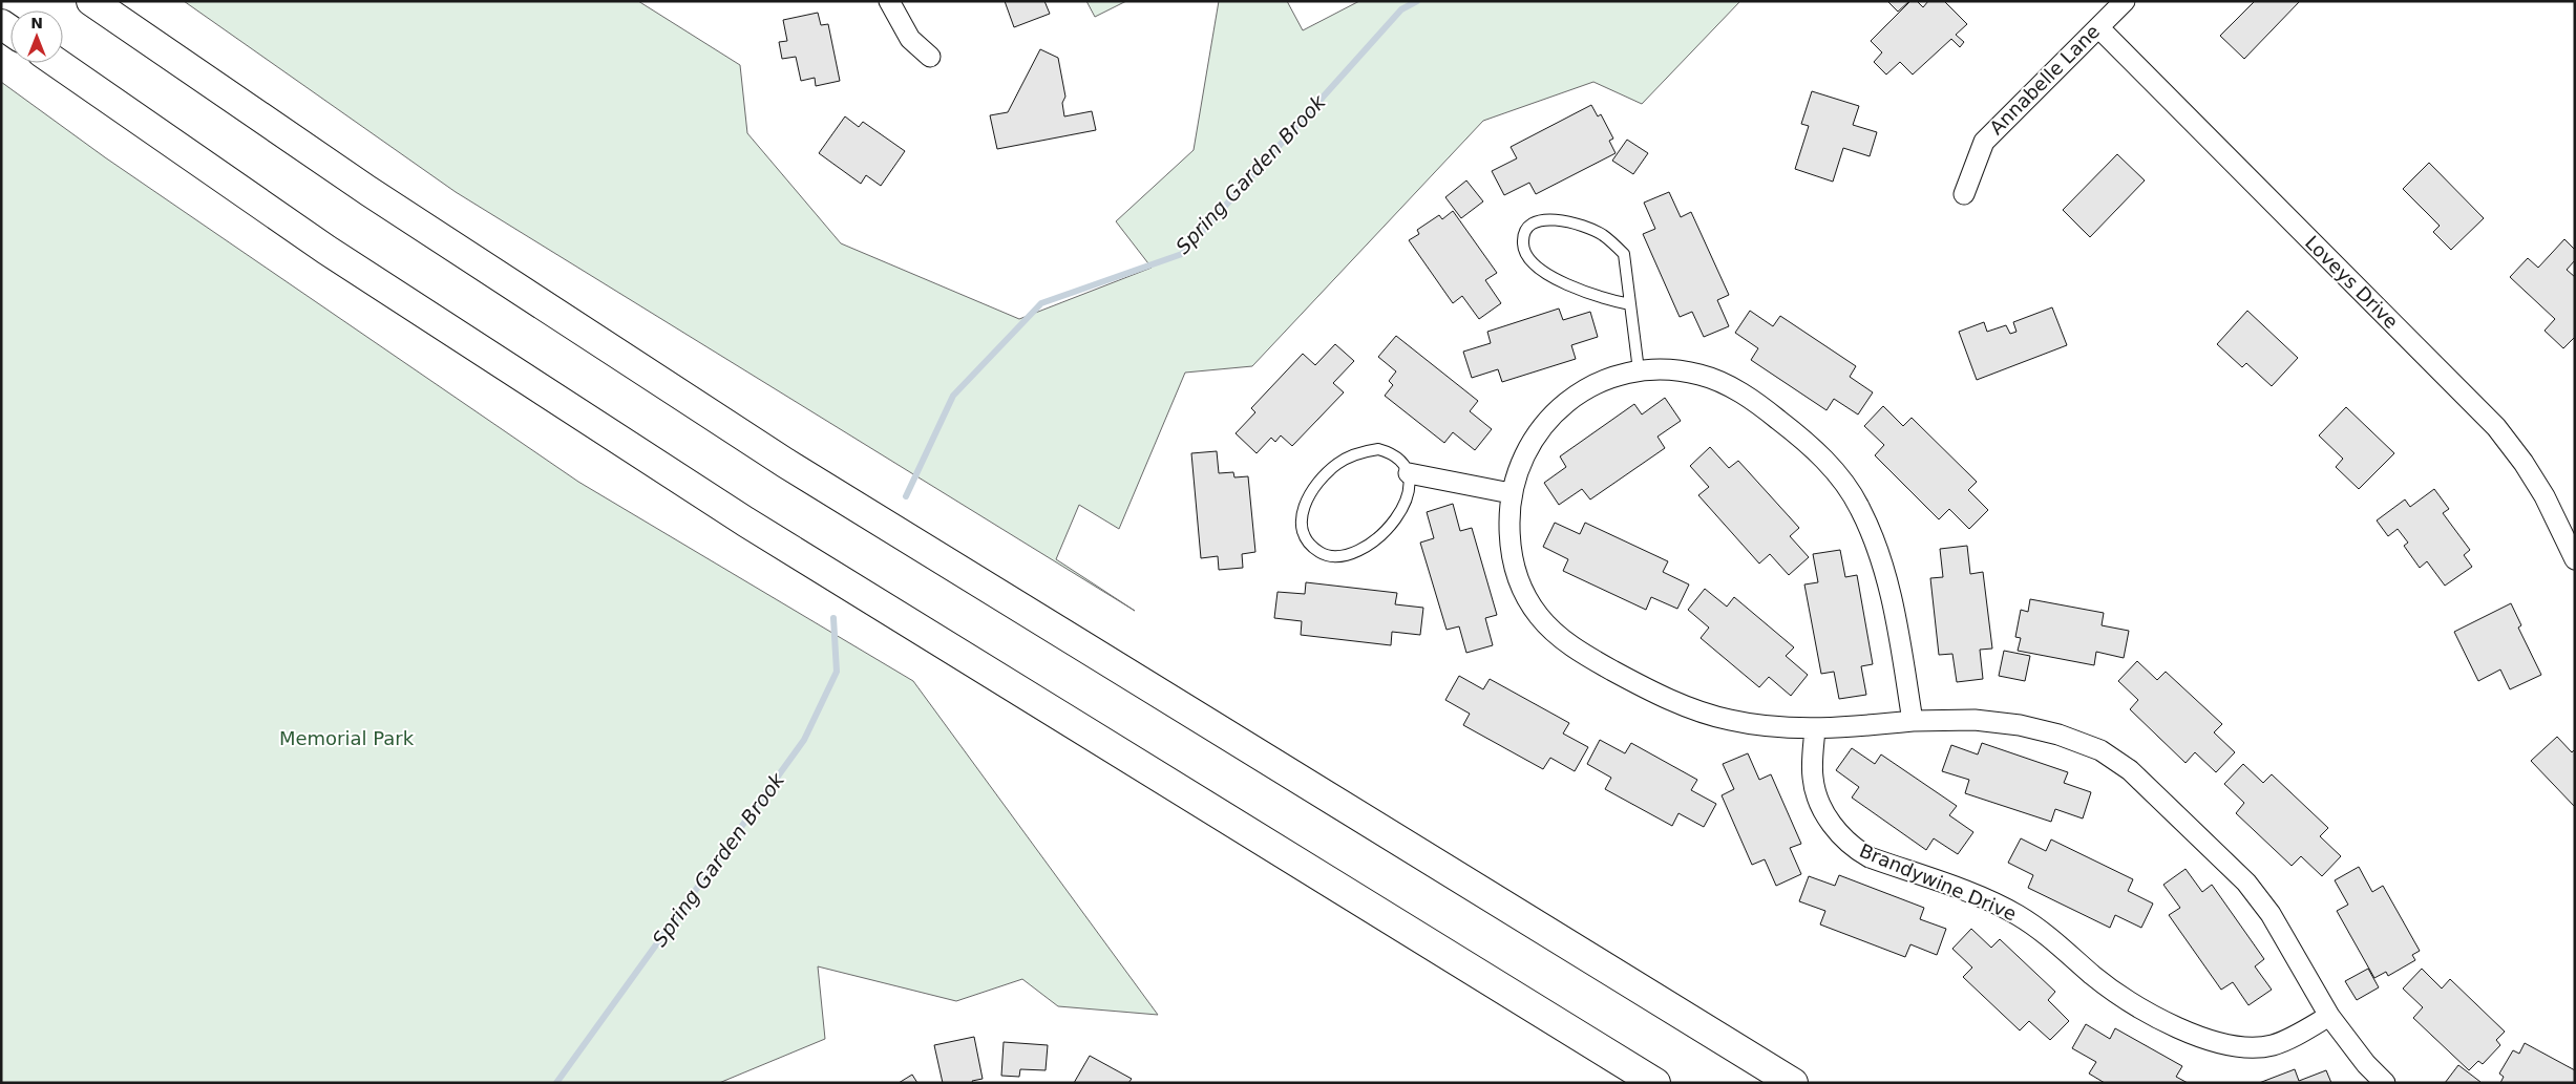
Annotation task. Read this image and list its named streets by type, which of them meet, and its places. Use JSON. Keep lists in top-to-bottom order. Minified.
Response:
{"streets":{"street":["Annabelle Lane","Loveys Drive","Brandywine Drive"]},"crossings":[["Annabelle Lane","Loveys Drive"]],"water":["Spring Garden Brook"],"parks":["Memorial Park"],"north":"top"}
